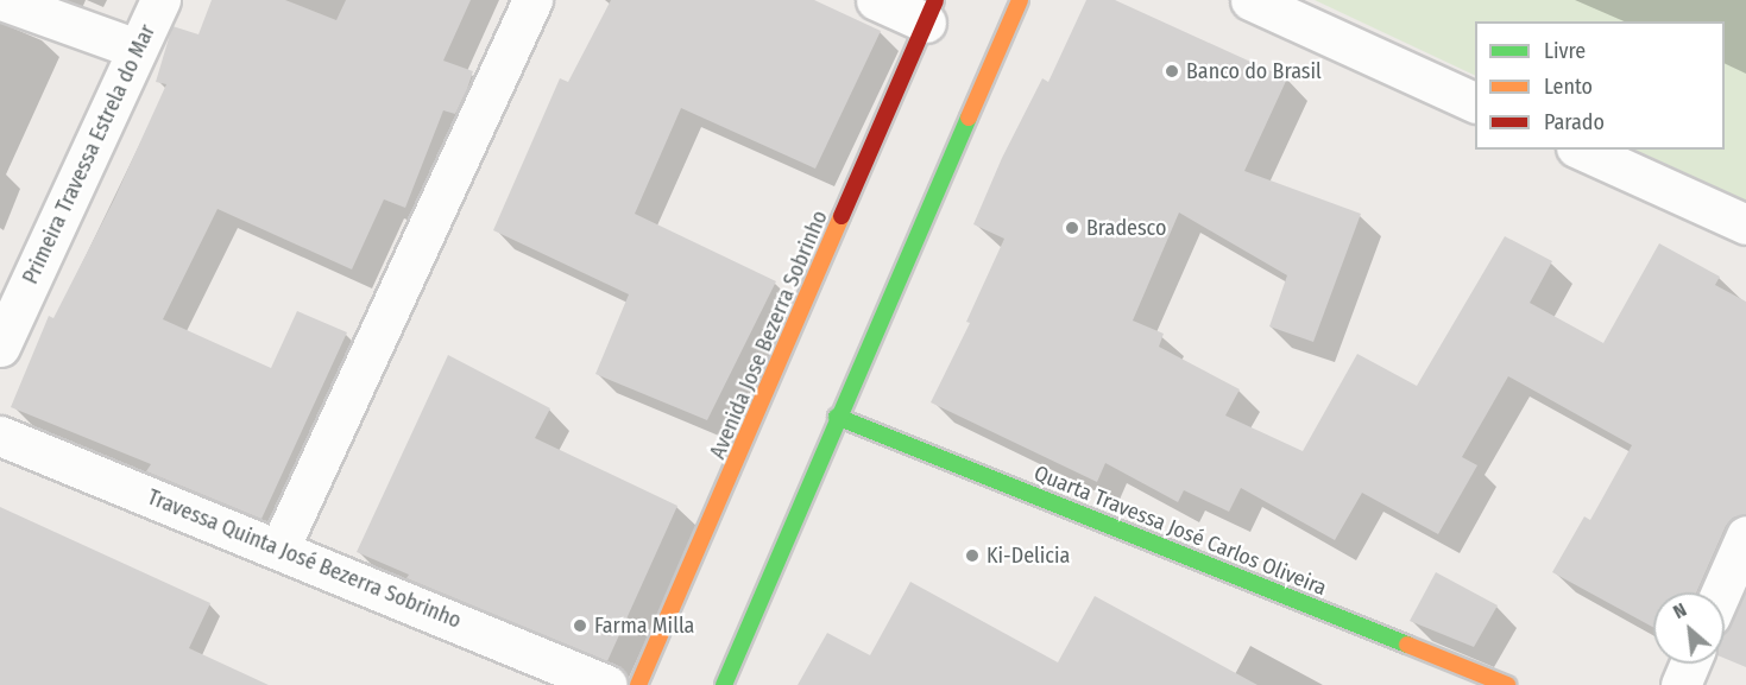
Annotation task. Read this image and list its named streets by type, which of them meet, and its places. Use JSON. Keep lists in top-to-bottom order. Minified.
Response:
{"streets":{"main road":["Avenida Jose Bezerra Sobrinho","Quarta Travessa José Carlos Oliveira"],"street":["Primeira Travessa Estrela do Mar","Travessa Quinta José Bezerra Sobrinho"]},"places":["Banco do Brasil","Bradesco","Ki-Delicia","Farma Milla"],"legend":["Livre","Lento","Parado"],"north":"top left"}
